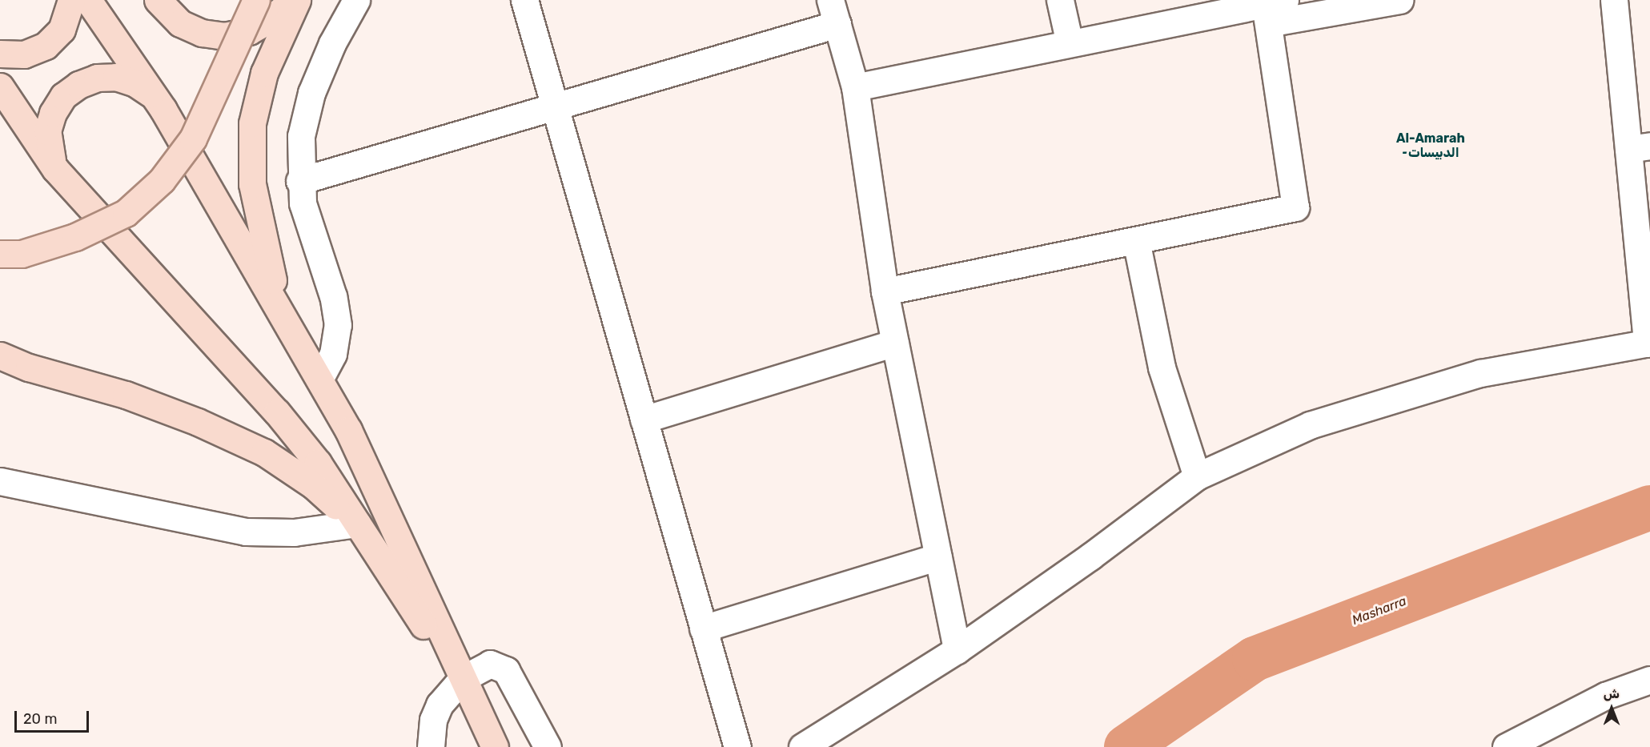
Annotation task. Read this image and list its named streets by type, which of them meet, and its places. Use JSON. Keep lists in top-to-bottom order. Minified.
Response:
{"districts":["Al-Amarah -الدبيسات"],"water":["Masharra"],"scale_bar":"20 m","north":"top"}
